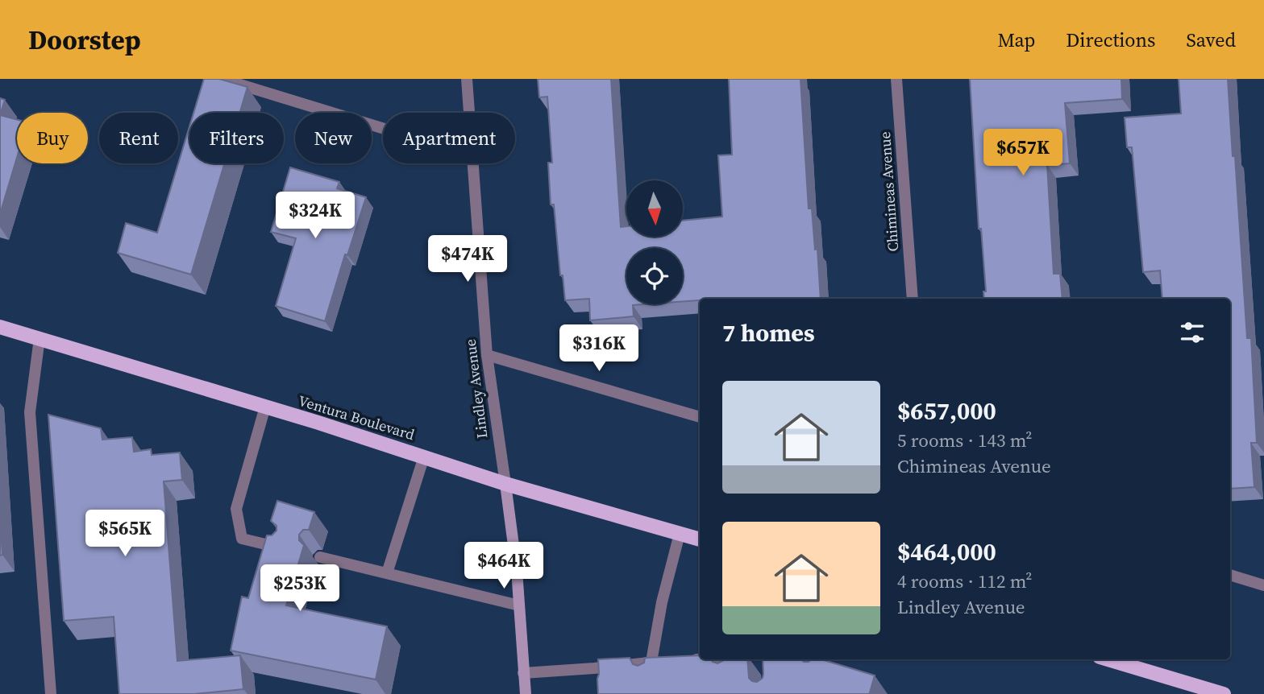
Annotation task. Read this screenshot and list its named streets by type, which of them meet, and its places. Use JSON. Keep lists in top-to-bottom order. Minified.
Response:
{"streets":{"main road":["Lindley Avenue","Ventura Boulevard"],"street":["Chimineas Avenue"]},"crossings":[["Lindley Avenue","Ventura Boulevard"]],"north":"bottom","page":{"header":"Doorstep","nav":["Map","Directions","Saved"],"chip":["Buy","Rent","Filters","New","Apartment"],"price":["$657K","$324K","$474K","$316K","$565K","$464K","$253K"],"heading":"7 homes","list":[{"name":"$657,000","note":"5 rooms · 143 m² · Chimineas Avenue"},{"name":"$464,000","note":"4 rooms · 112 m² · Lindley Avenue"}]}}
